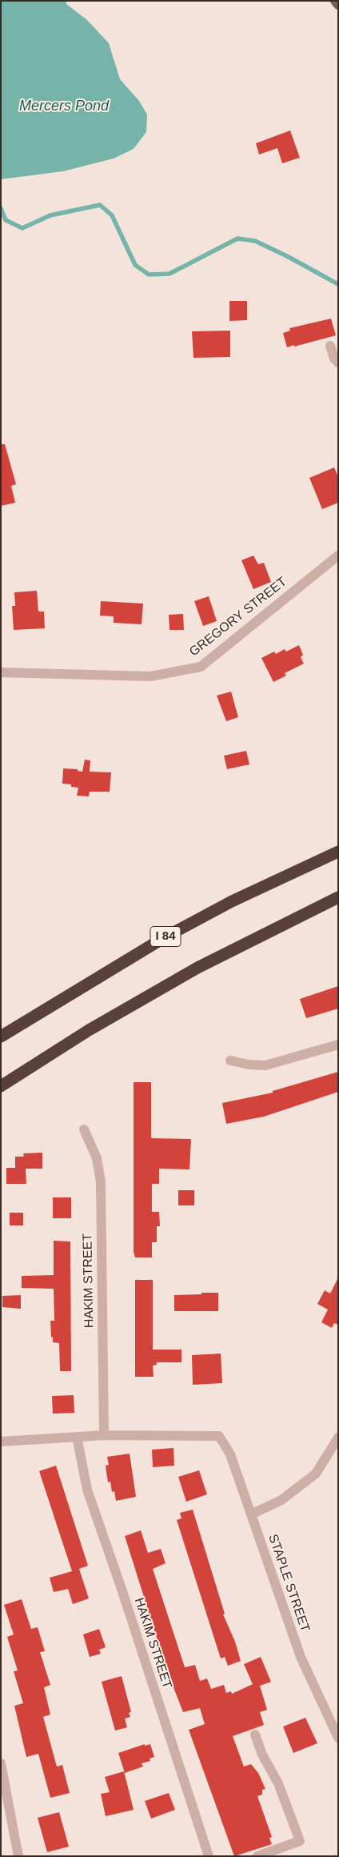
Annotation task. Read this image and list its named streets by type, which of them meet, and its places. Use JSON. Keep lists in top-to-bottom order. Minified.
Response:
{"streets":{"highway":["I 84"],"street":["GREGORY STREET","HAKIM STREET","STAPLE STREET"]},"crossings":[["HAKIM STREET","STAPLE STREET"]],"water":["Mercers Pond"]}
